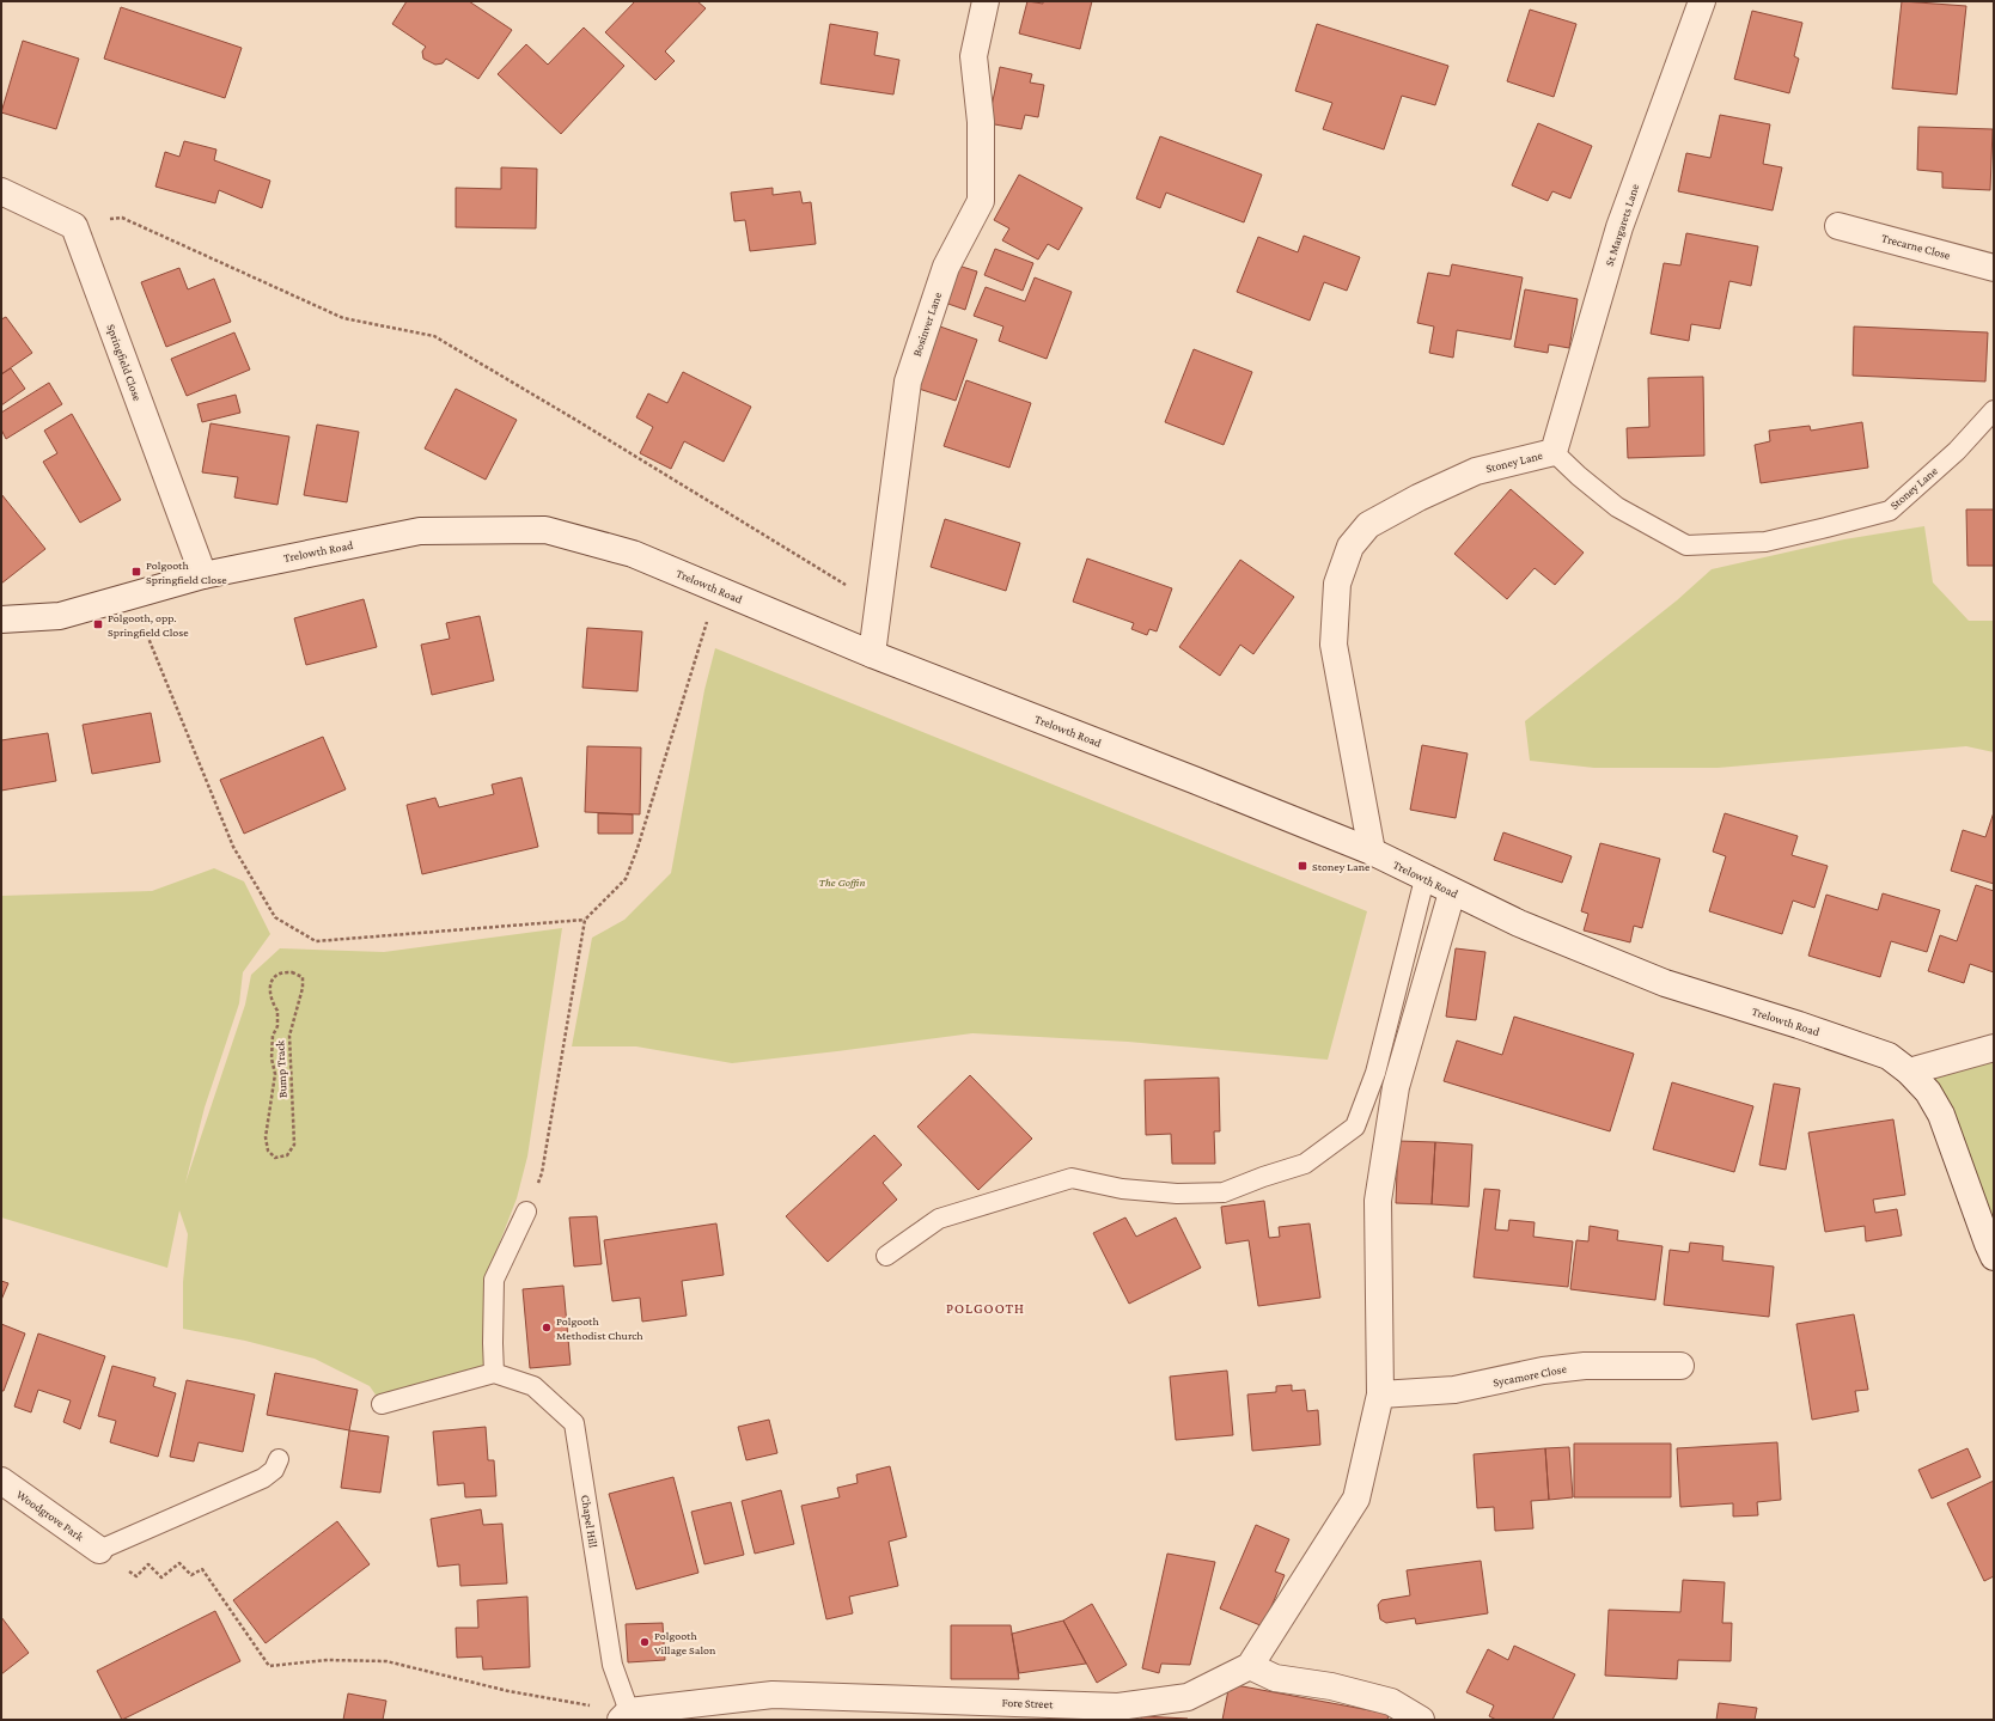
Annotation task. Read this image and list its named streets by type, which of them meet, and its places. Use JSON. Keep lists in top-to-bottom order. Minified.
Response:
{"streets":{"street":["St Margarets Lane","Trecarne Close","Bosinver Lane","Springfield Close","Stoney Lane","Trelowth Road","Sycamore Close","Woodgrove Park","Fore Street"],"lane":["Chapel Hill"],"path":["Bump Track"]},"crossings":[["St Margarets Lane","Stoney Lane"],["Bosinver Lane","Trelowth Road"],["Springfield Close","Trelowth Road"],["Stoney Lane","Trelowth Road"],["Chapel Hill","Fore Street"]],"districts":["POLGOOTH"],"parks":["The Goffin"],"places":{"transit":["Polgooth Springfield Close","Polgooth, opp. Springfield Close","Stoney Lane"],"other":["Polgooth Methodist Church","Polgooth Village Salon"]}}
